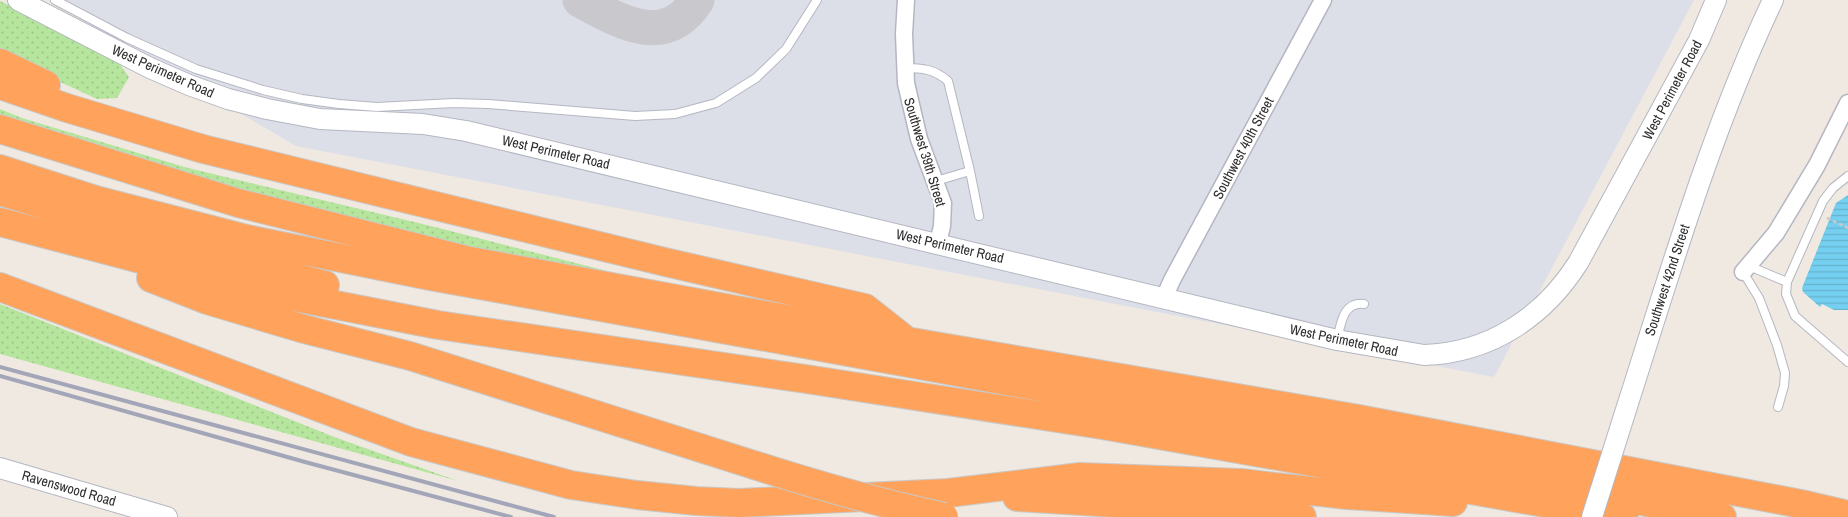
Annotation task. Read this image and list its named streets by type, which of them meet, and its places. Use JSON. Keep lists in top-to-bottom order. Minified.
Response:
{"streets":{"street":["West Perimeter Road","Southwest 40th Street","Southwest 39th Street","Southwest 42nd Street","Ravenswood Road"]},"crossings":[["West Perimeter Road","Southwest 40th Street"],["West Perimeter Road","Southwest 39th Street"]]}
